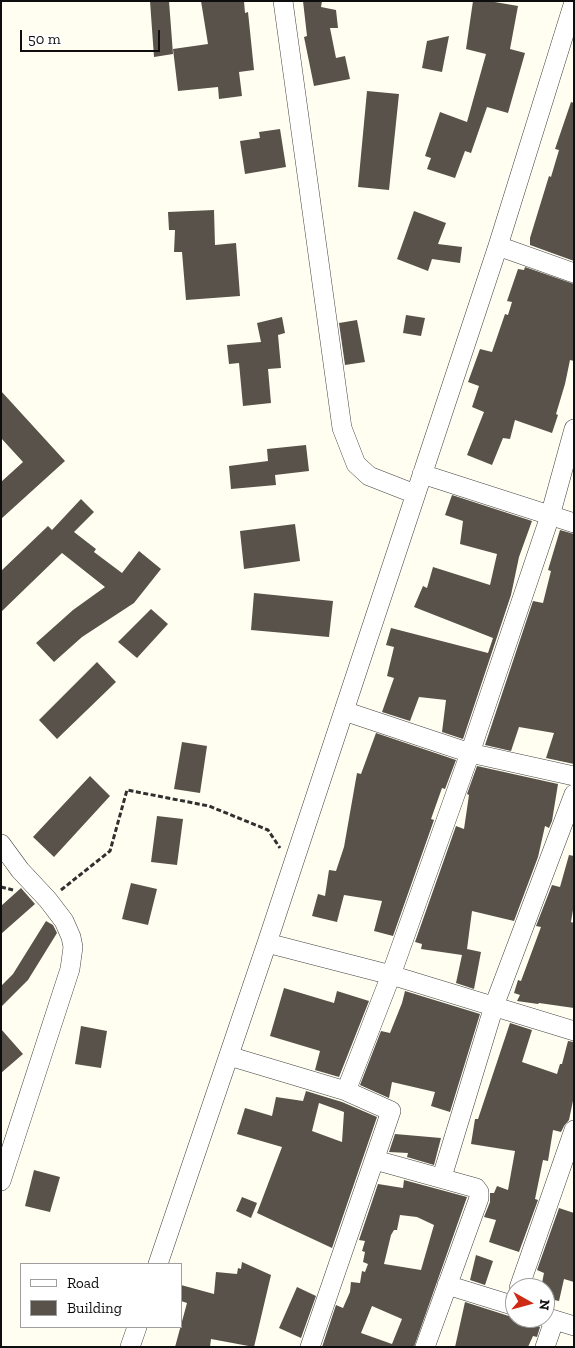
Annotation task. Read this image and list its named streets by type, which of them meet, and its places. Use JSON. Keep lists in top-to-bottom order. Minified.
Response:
{"legend":["Road","Building"],"scale_bar":"50 m","north":"right"}
